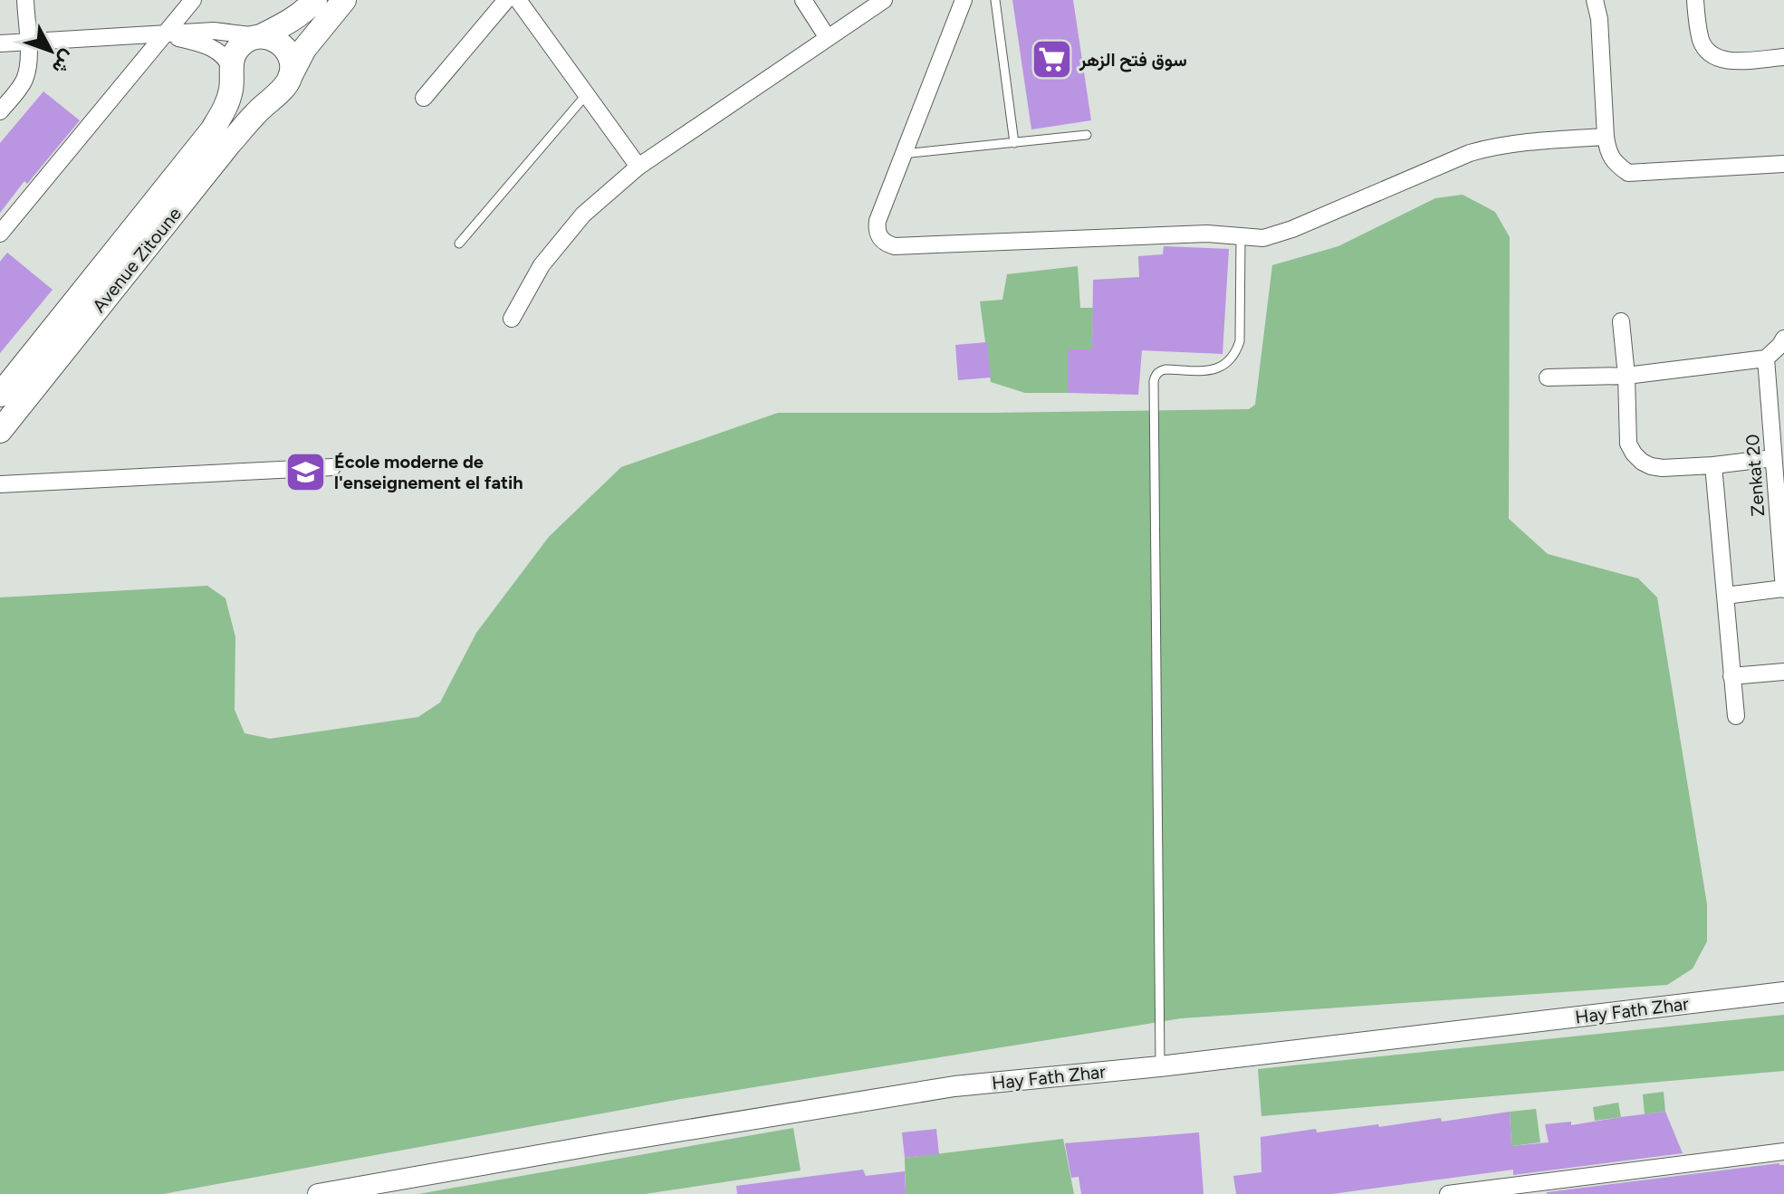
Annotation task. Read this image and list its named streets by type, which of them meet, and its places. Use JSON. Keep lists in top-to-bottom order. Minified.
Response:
{"streets":{"main road":["Avenue Zitoune"],"street":["Zenkat 20","Hay Fath Zhar"]},"places":{"supermarket":["سوق فتح الزهر"],"school or university":["École moderne de l'enseignement el fatih"]},"north":"bottom right"}
